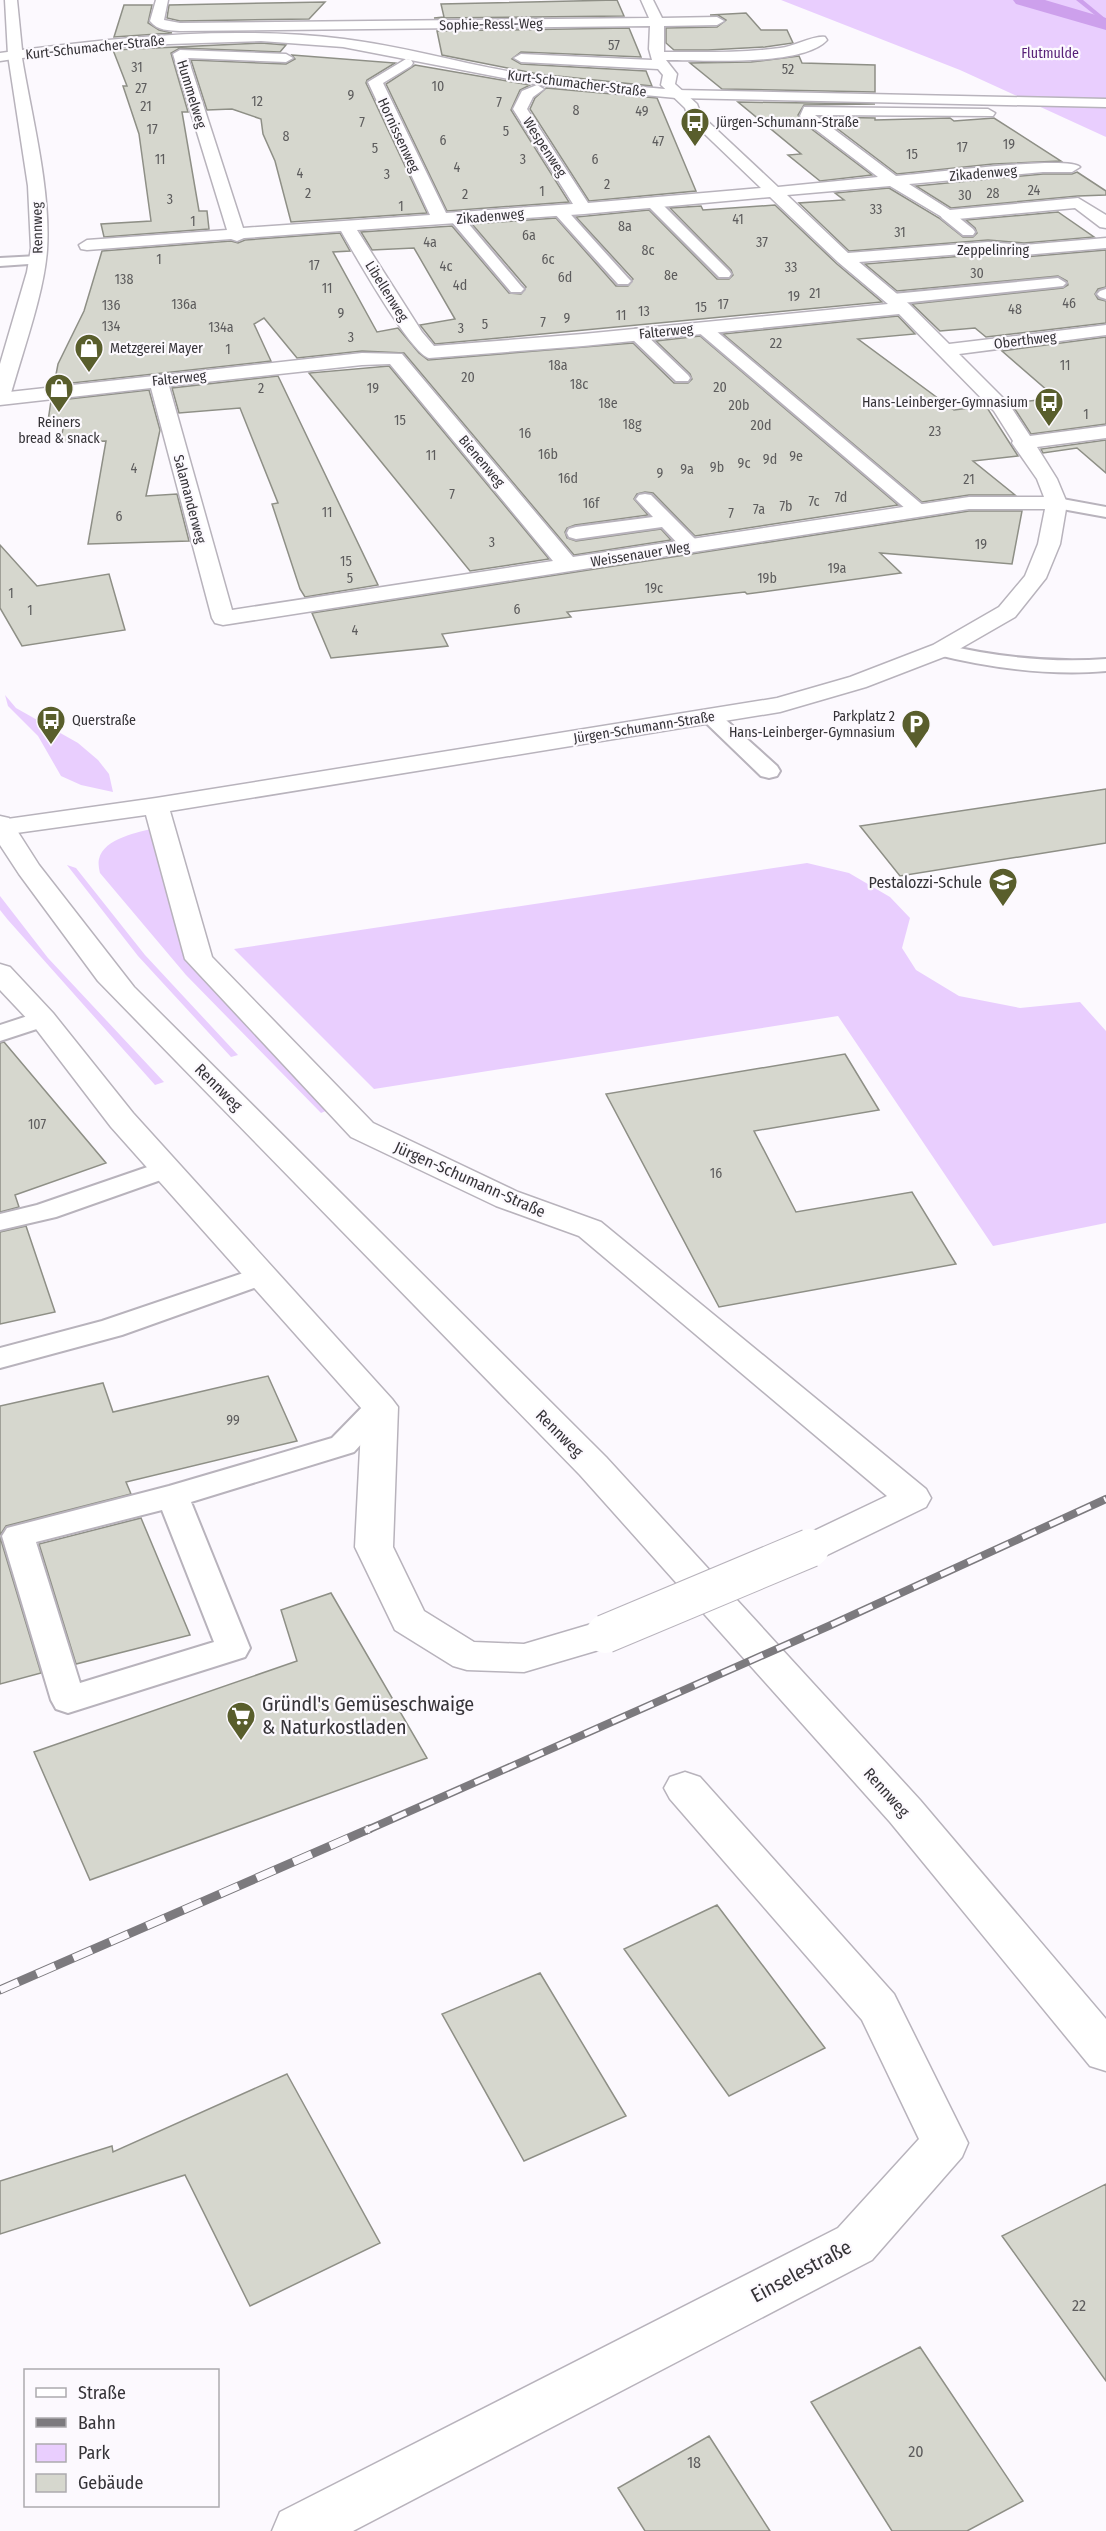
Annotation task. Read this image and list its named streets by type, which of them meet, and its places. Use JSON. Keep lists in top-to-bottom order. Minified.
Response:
{"streets":{"street":["Sophie-Ressl-Weg","Kurt-Schumacher-Straße","Hummelweg","Hornissenweg","Wespenweg","Zikadenweg","Rennweg","Zeppelinring","Libellenweg","Falterweg","Oberthweg","Bienenweg","Salamanderweg","Weissenauer Weg","Jürgen-Schumann-Straße","Einselestraße"]},"crossings":[["Kurt-Schumacher-Straße","Rennweg"],["Hummelweg","Zikadenweg"],["Hornissenweg","Zikadenweg"],["Wespenweg","Zikadenweg"],["Zikadenweg","Libellenweg"],["Rennweg","Falterweg"],["Rennweg","Jürgen-Schumann-Straße"],["Libellenweg","Falterweg"],["Falterweg","Bienenweg"],["Falterweg","Salamanderweg"],["Bienenweg","Weissenauer Weg"],["Salamanderweg","Weissenauer Weg"],["Weissenauer Weg","Jürgen-Schumann-Straße"]],"parks":["Flutmulde"],"places":{"bus stop":["Jürgen-Schumann-Straße","Hans-Leinberger-Gymnasium","Querstraße"],"shop":["Metzgerei Mayer","Reiners bread & snack"],"parking":["Parkplatz 2 Hans-Leinberger-Gymnasium"],"school or university":["Pestalozzi-Schule"],"supermarket":["Gründl's Gemüseschwaige & Naturkostladen"]},"house_numbers":["57","31","52","10","27","9","12","7","21","8","49","7","17","5","8","6","47","19","17","5","15","11","3","6","4","4","3","2","24","1","2","28","2","30","3","1","33","41","1","8a","31","6a","4a","37","8c","1","6c","17","4c","33","30","8e","6d","138","4d","11","21","19","46","136a","17","136","15","48","13","9","11","9","7","5","134","134a","3","3","22","1","18a","11","20","18c","20","2","19","18e","20b","1","15","18g","20d","23","16","16b","11","9e","9d","9c","9b","4","9a","9","16d","21","7","7d","7c","16f","7b","7a","11","7","6","3","19","15","19a","5","19b","19c","1","6","1","4","107","16","99","22","20","18"],"legend":["Straße","Bahn","Park","Gebäude"]}
